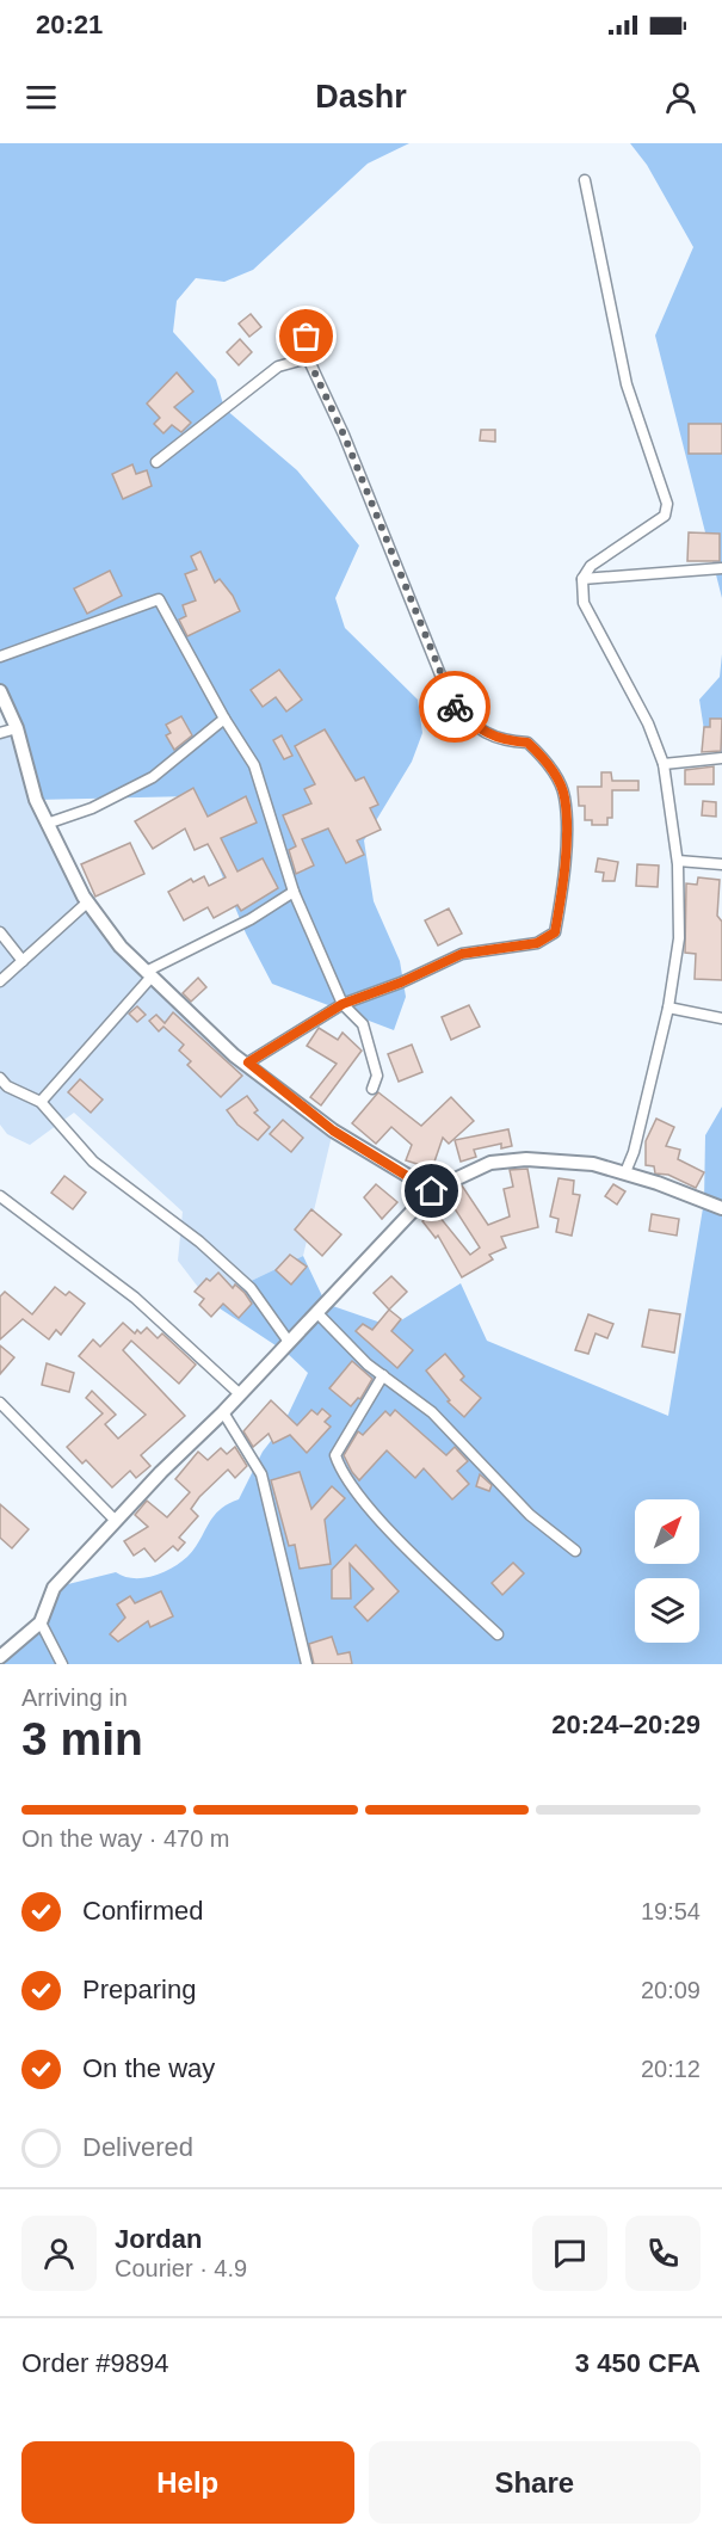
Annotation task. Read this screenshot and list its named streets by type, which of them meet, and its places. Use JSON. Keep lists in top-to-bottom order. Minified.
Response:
{"north":"top right","page":{"status":"20:21","header":"Dashr","heading":["3 min","Arriving in","20:24–20:29"],"panel":["Jordan","Courier · 4.9","Order #9894","3 450 CFA"],"bar":"On the way · 470 m","list":[["Confirmed","19:54"],["Preparing","20:09"],["On the way","20:12"],"Delivered"],"buttons":["Help","Share"]}}
